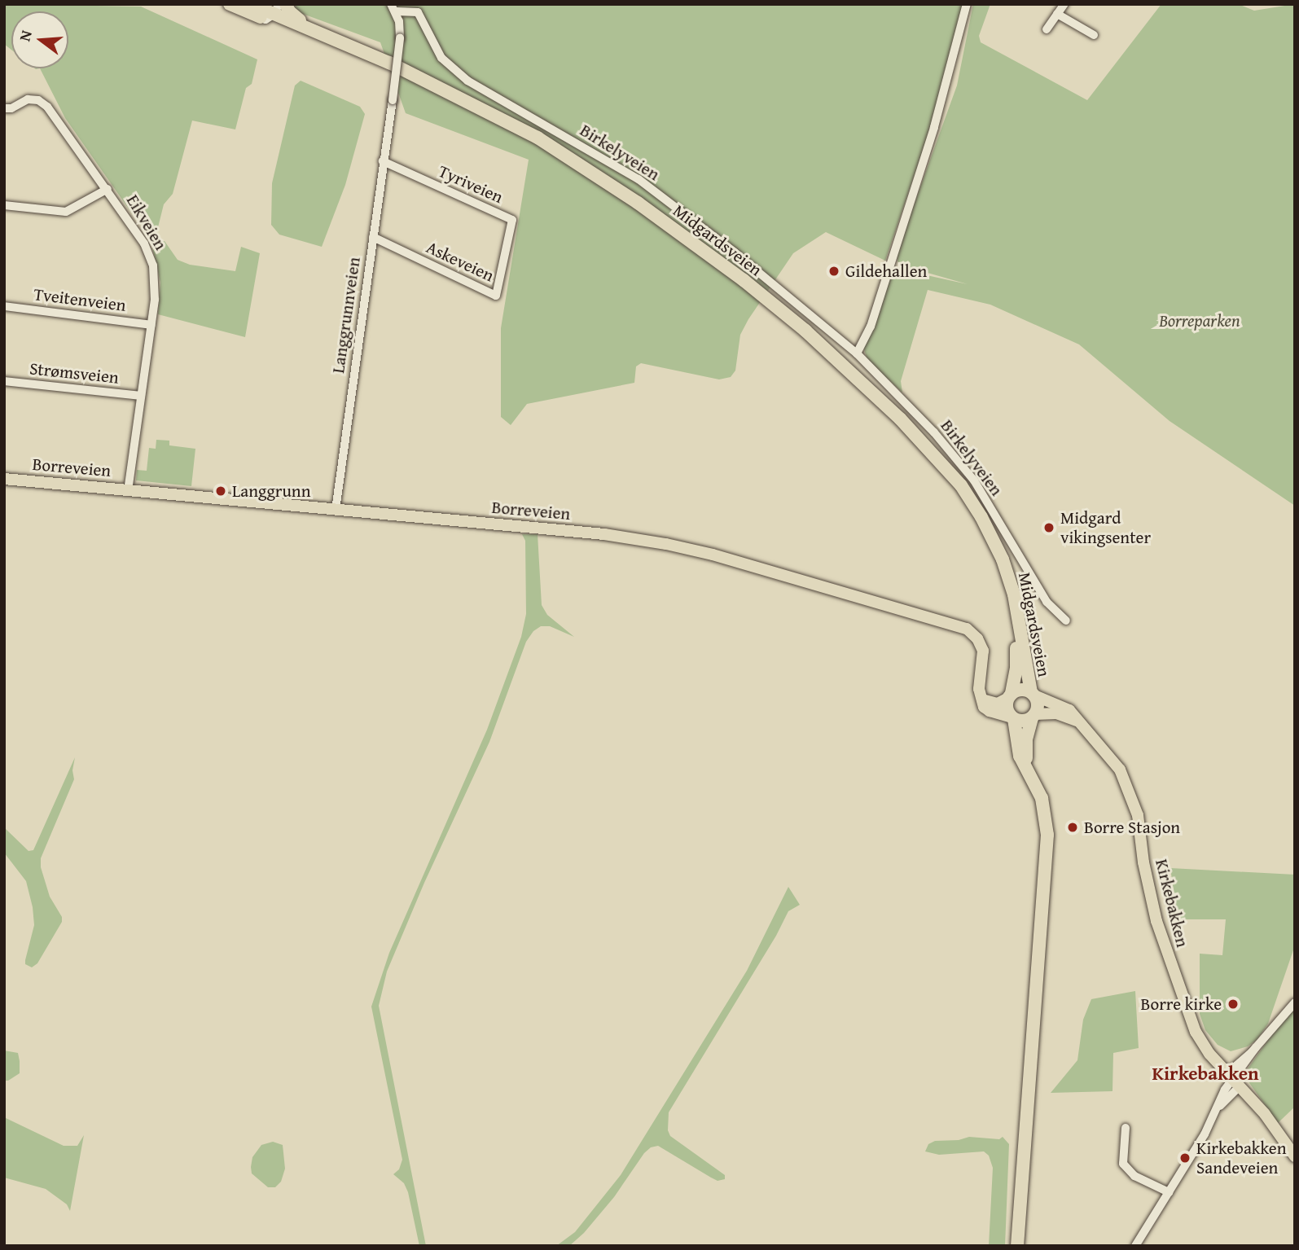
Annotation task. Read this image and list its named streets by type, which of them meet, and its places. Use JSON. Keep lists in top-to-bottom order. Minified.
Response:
{"streets":{"highway":["Midgardsveien"],"main road":["Borreveien","Kirkebakken"],"street":["Birkelyveien","Tyriveien","Eikveien","Askeveien","Tveitenveien","Langgrunnveien","Strømsveien"]},"crossings":[["Birkelyveien","Langgrunnveien"],["Tyriveien","Askeveien"],["Tyriveien","Langgrunnveien"],["Eikveien","Tveitenveien"],["Eikveien","Strømsveien"],["Eikveien","Borreveien"],["Midgardsveien","Kirkebakken"],["Askeveien","Langgrunnveien"],["Langgrunnveien","Borreveien"]],"districts":["Kirkebakken"],"parks":["Borreparken"],"places":["Gildehallen","Langgrunn","Midgard vikingsenter","Borre Stasjon","Borre kirke","Kirkebakken Sandeveien"],"north":"left"}
